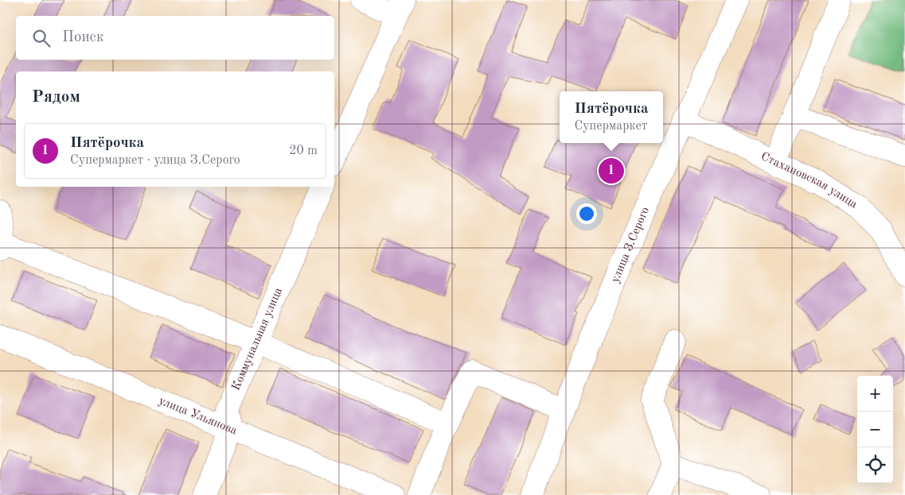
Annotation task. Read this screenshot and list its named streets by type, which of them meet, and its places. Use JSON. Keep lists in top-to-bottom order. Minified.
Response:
{"streets":{"street":["Стахановская улица","улица З.Серого","Коммунальная улица","улица Ульянова"]},"crossings":[["Стахановская улица","улица З.Серого"],["Коммунальная улица","улица Ульянова"]],"page":{"search":"Поиск","heading":"Рядом","popup":["Пятёрочка","Супермаркет"],"list":[{"mark":"1","name":"Пятёрочка","note":"Супермаркет · улица З.Серого","value":"20 m"}],"pins":"1","map_buttons":["+","−"]}}
